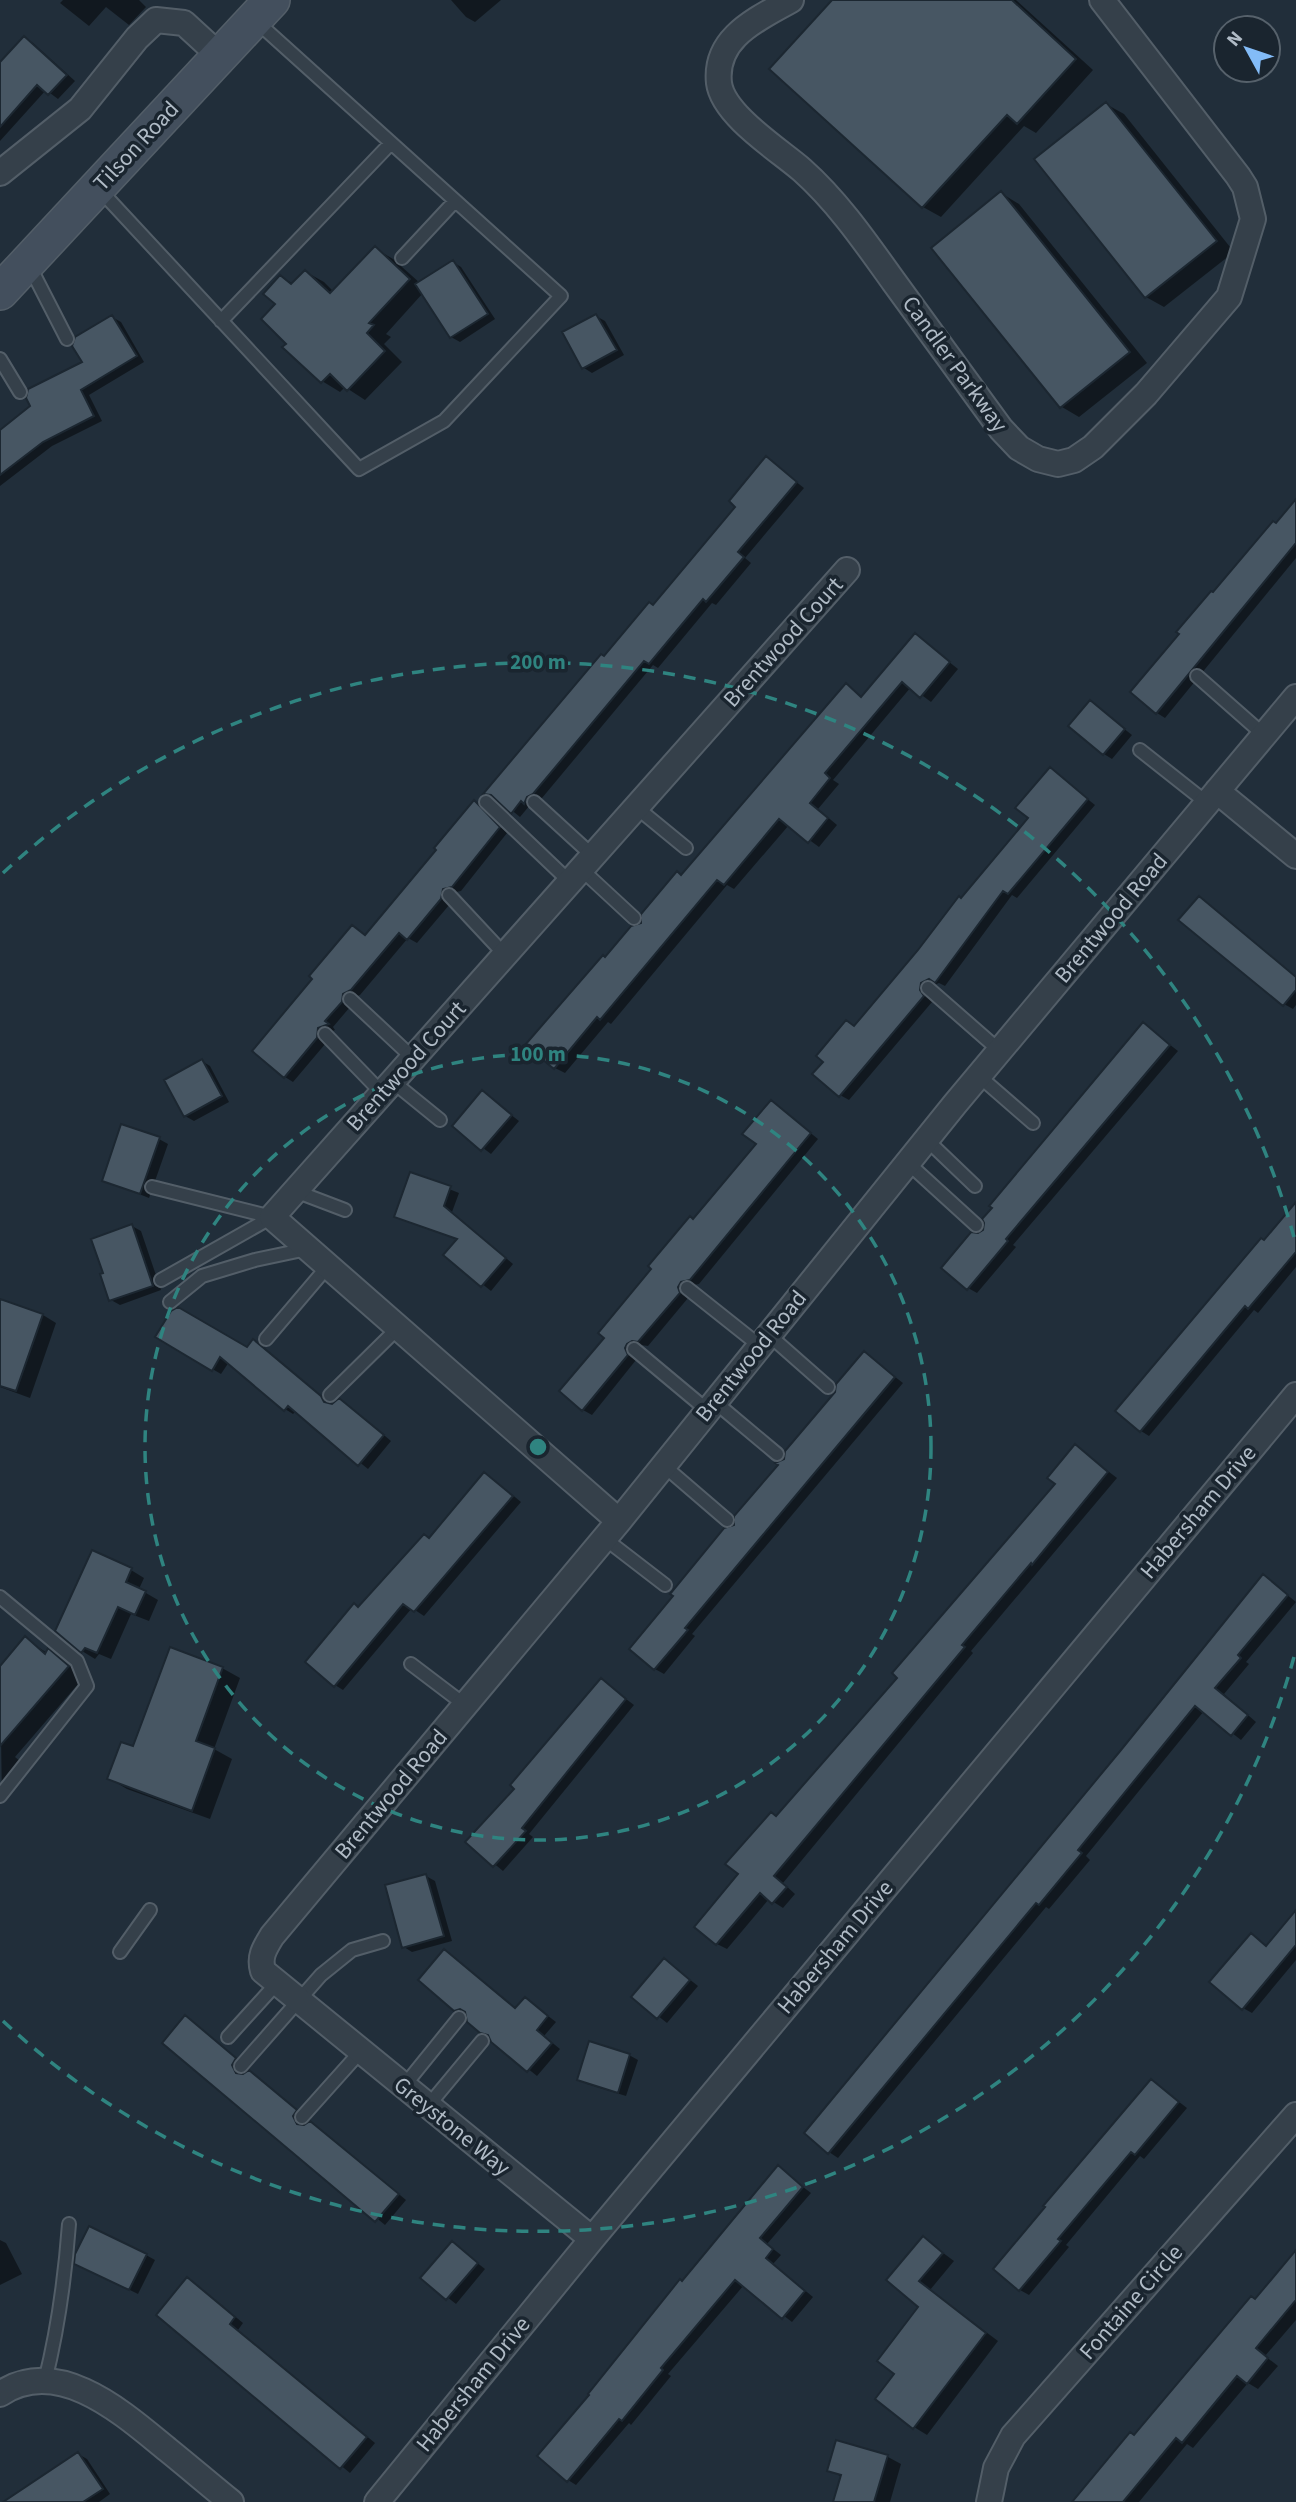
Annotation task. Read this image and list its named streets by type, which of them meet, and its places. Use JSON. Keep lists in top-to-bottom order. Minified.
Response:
{"streets":{"street":["Tilson Road","Candler Parkway","Brentwood Court","Brentwood Road","Habersham Drive","Greystone Way","Fontaine Circle"]},"crossings":[["Brentwood Road","Greystone Way"],["Habersham Drive","Greystone Way"]],"north":"top left","rings":["200 m","100 m"]}
